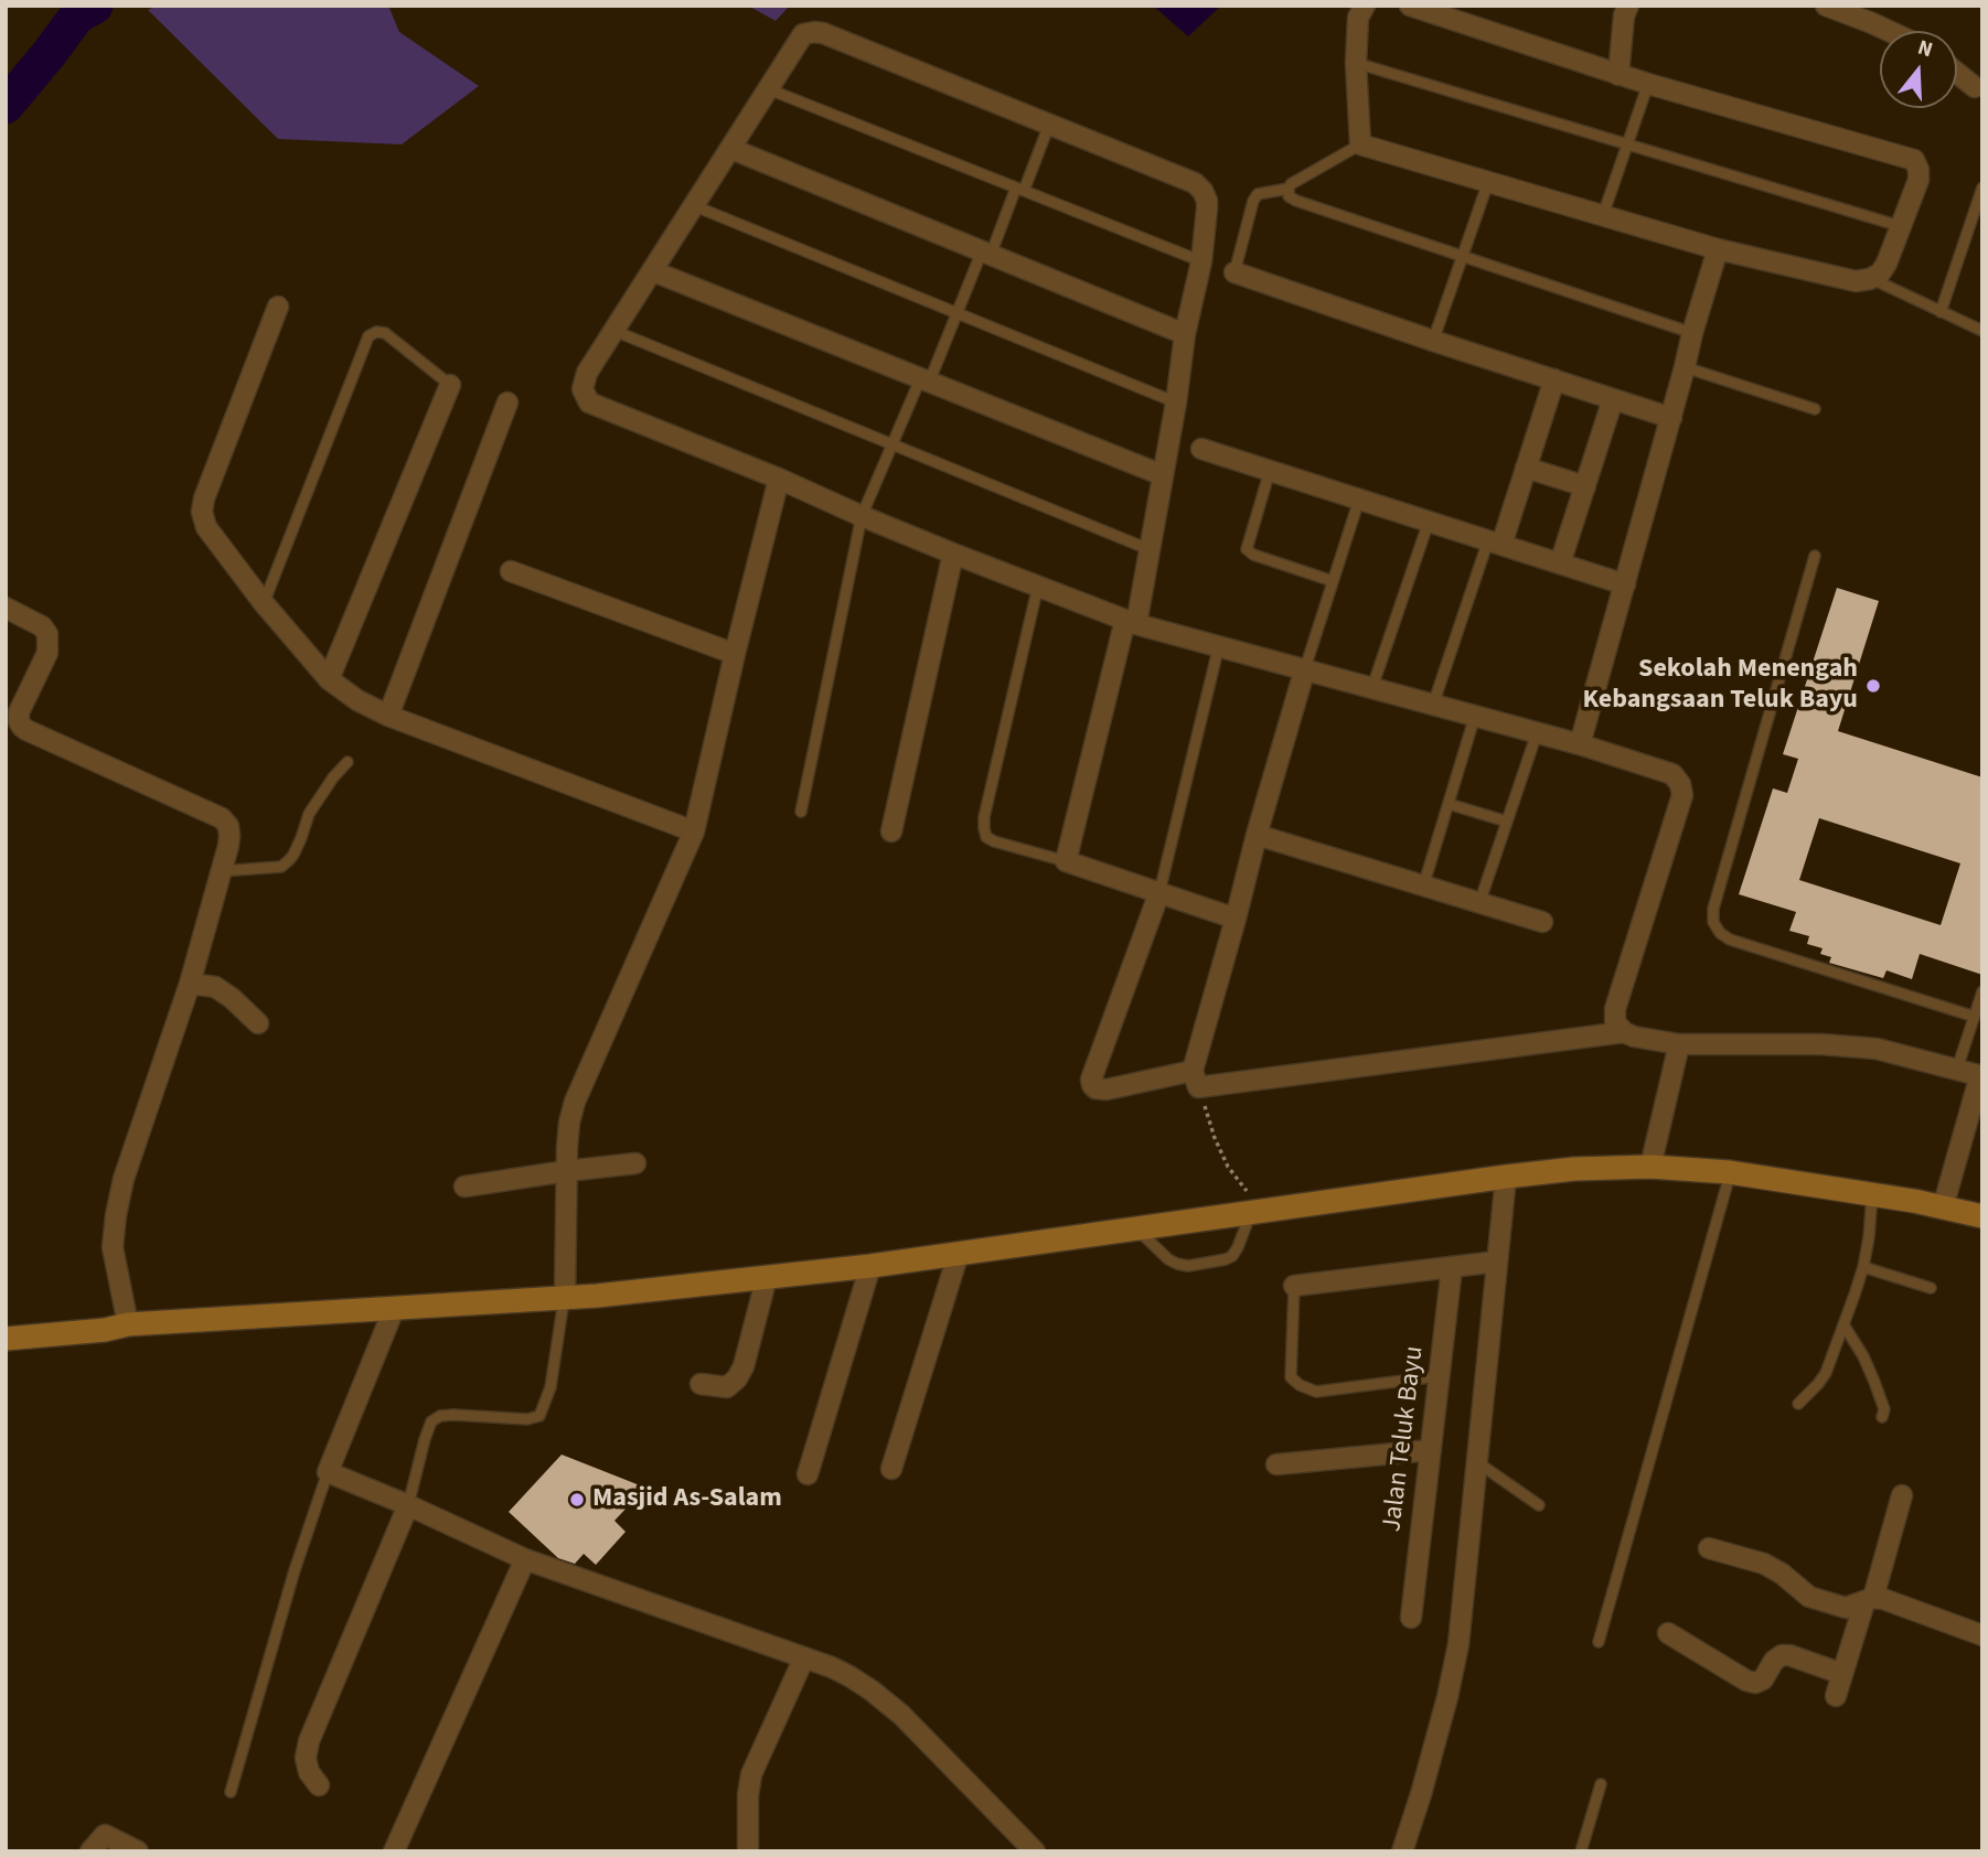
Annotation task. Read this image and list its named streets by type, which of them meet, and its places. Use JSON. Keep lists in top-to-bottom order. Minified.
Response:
{"streets":{"street":["Jalan Teluk Bayu"]},"places":["Sekolah Menengah Kebangsaan Teluk Bayu","Masjid As-Salam"],"north":"top"}
